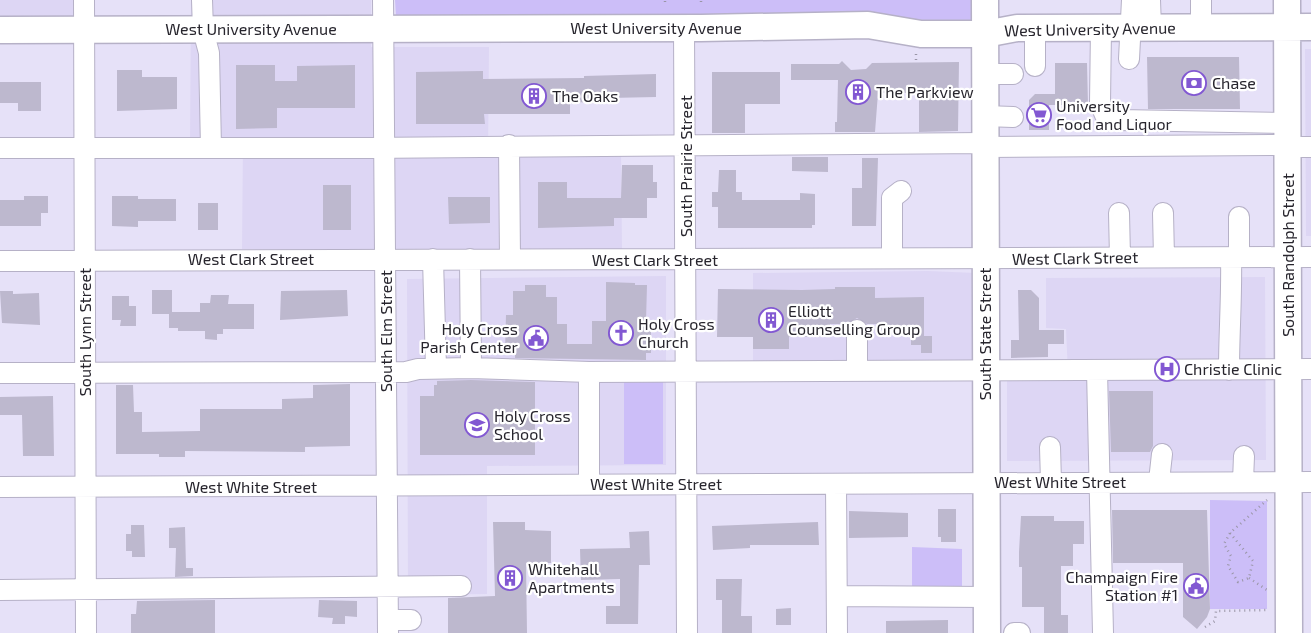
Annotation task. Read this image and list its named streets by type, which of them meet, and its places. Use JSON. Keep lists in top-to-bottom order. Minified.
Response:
{"streets":{"main road":["West University Avenue","South Randolph Street","South State Street"],"street":["South Prairie Street","West Clark Street","South Elm Street","South Lynn Street","West White Street"]},"crossings":[["West University Avenue","South Prairie Street"],["West University Avenue","South Randolph Street"],["West University Avenue","South Elm Street"],["West University Avenue","South Lynn Street"],["West University Avenue","South State Street"],["South Prairie Street","West Clark Street"],["South Prairie Street","West White Street"],["South Randolph Street","West Clark Street"],["South Randolph Street","West White Street"],["West Clark Street","South Elm Street"],["West Clark Street","South Lynn Street"],["West Clark Street","South State Street"],["South Elm Street","West White Street"],["South Lynn Street","West White Street"],["South State Street","West White Street"]],"places":{"bank":["Chase"],"building":["The Parkview","The Oaks","Elliott Counselling Group","Whitehall Apartments"],"supermarket":["University Food and Liquor"],"church":["Holy Cross Church"],"public building":["Holy Cross Parish Center","Champaign Fire Station #1"],"hospital":["Christie Clinic"],"school or university":["Holy Cross School"]}}
